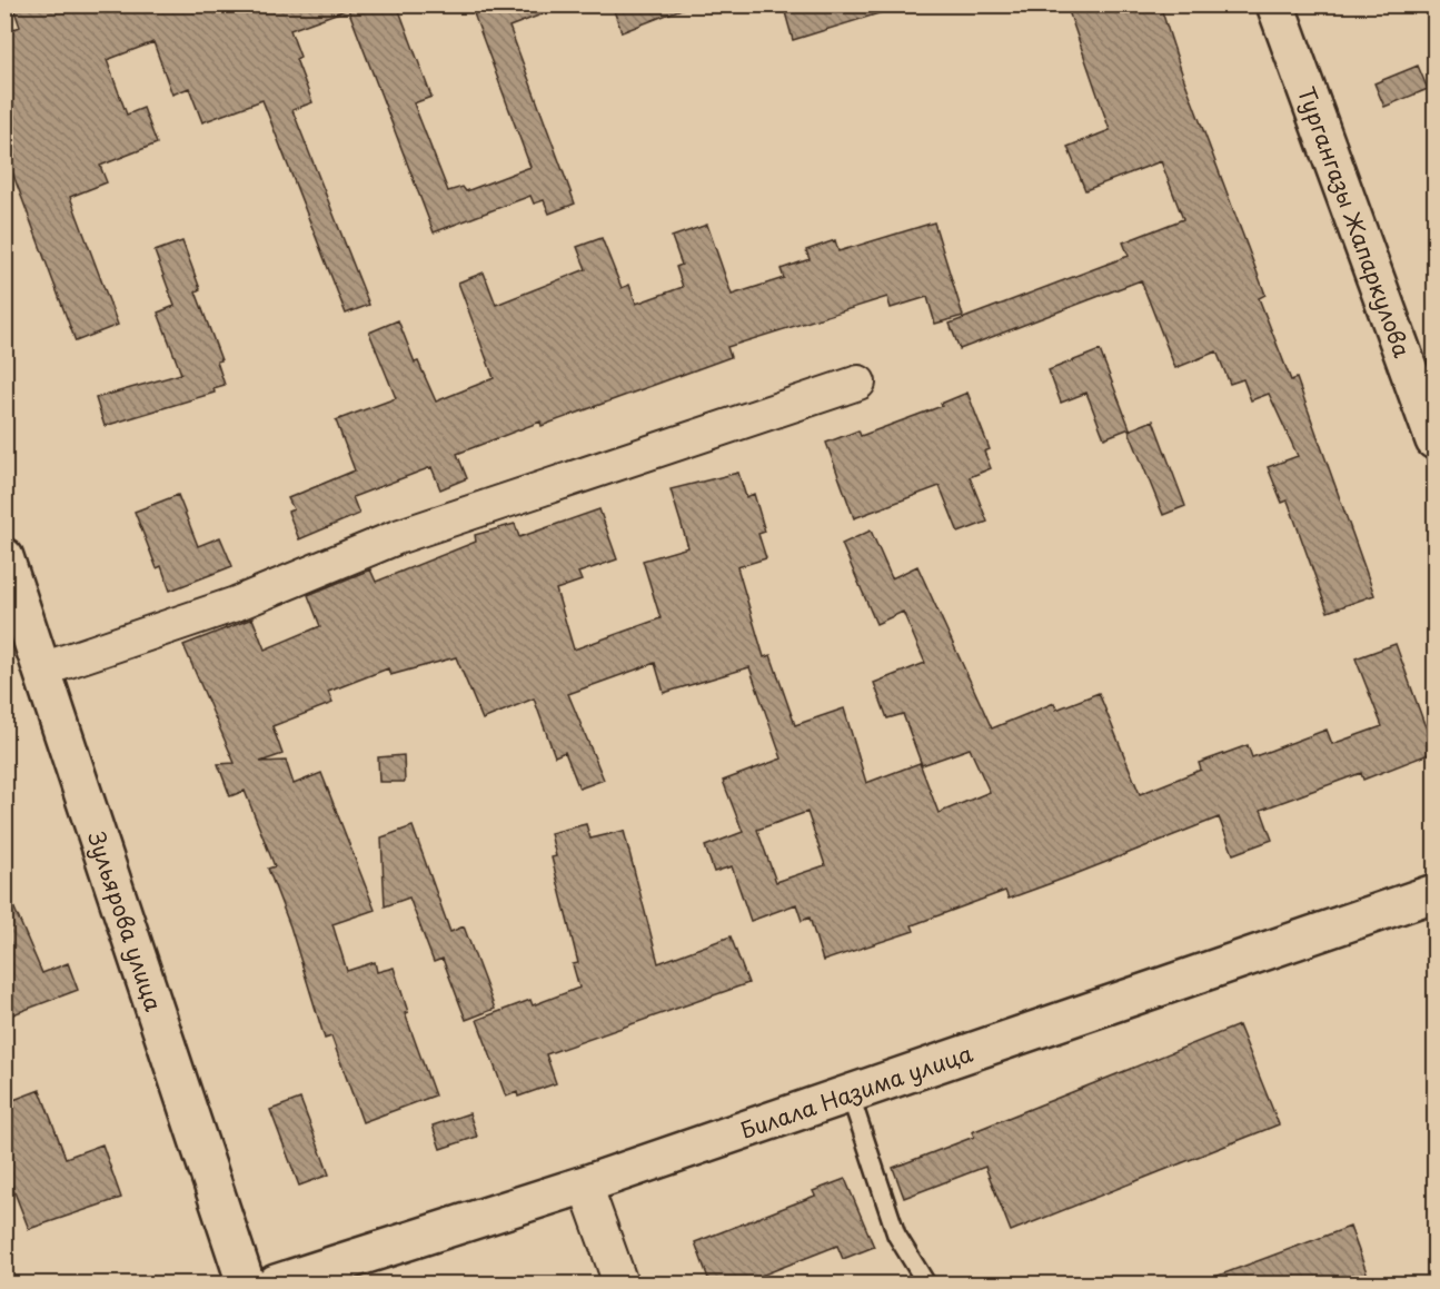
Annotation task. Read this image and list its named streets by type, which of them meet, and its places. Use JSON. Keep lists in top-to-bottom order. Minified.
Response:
{"streets":{"street":["Тургангазы Жапаркулова","Зульярова улица","Билала Назима улица"]}}
